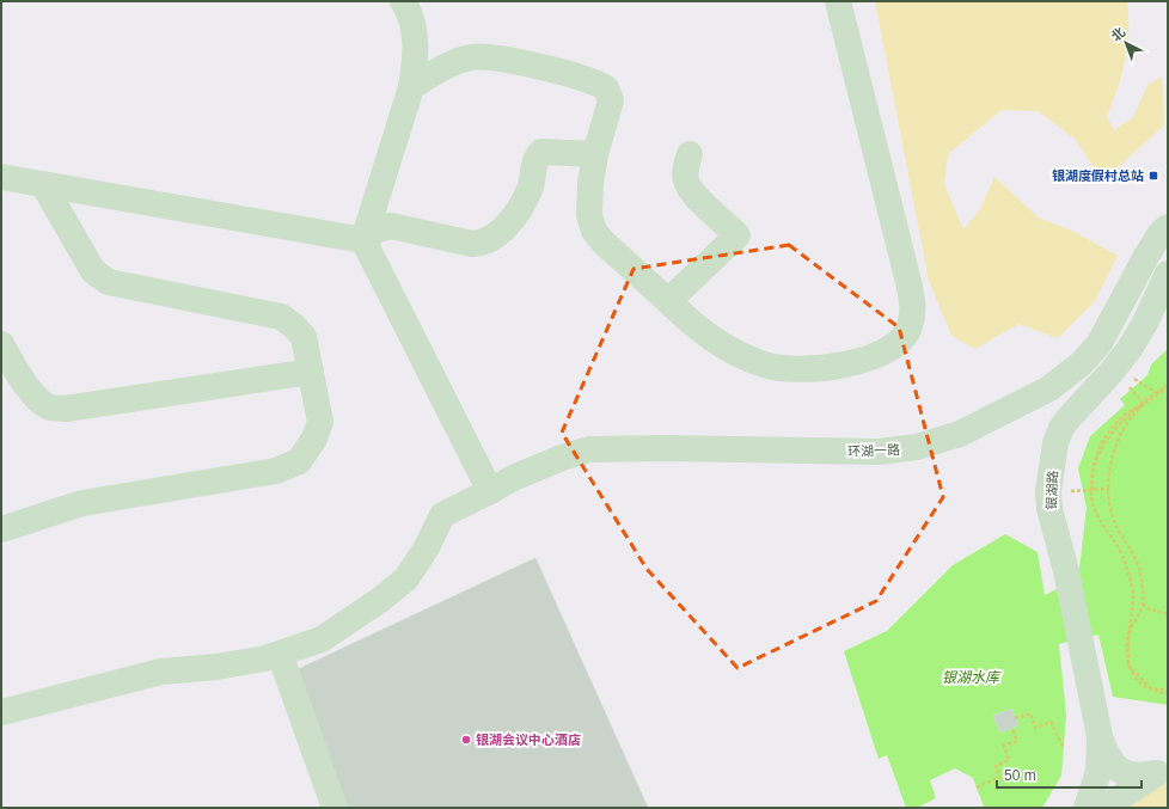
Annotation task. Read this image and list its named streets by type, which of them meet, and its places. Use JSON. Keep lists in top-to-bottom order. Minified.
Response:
{"streets":{"street":["环湖一路","银湖路"]},"water":["银湖水库"],"places":{"transit":["银湖度假村总站"],"other":["银湖会议中心酒店"]},"scale_bar":"50 m","north":"top left"}
